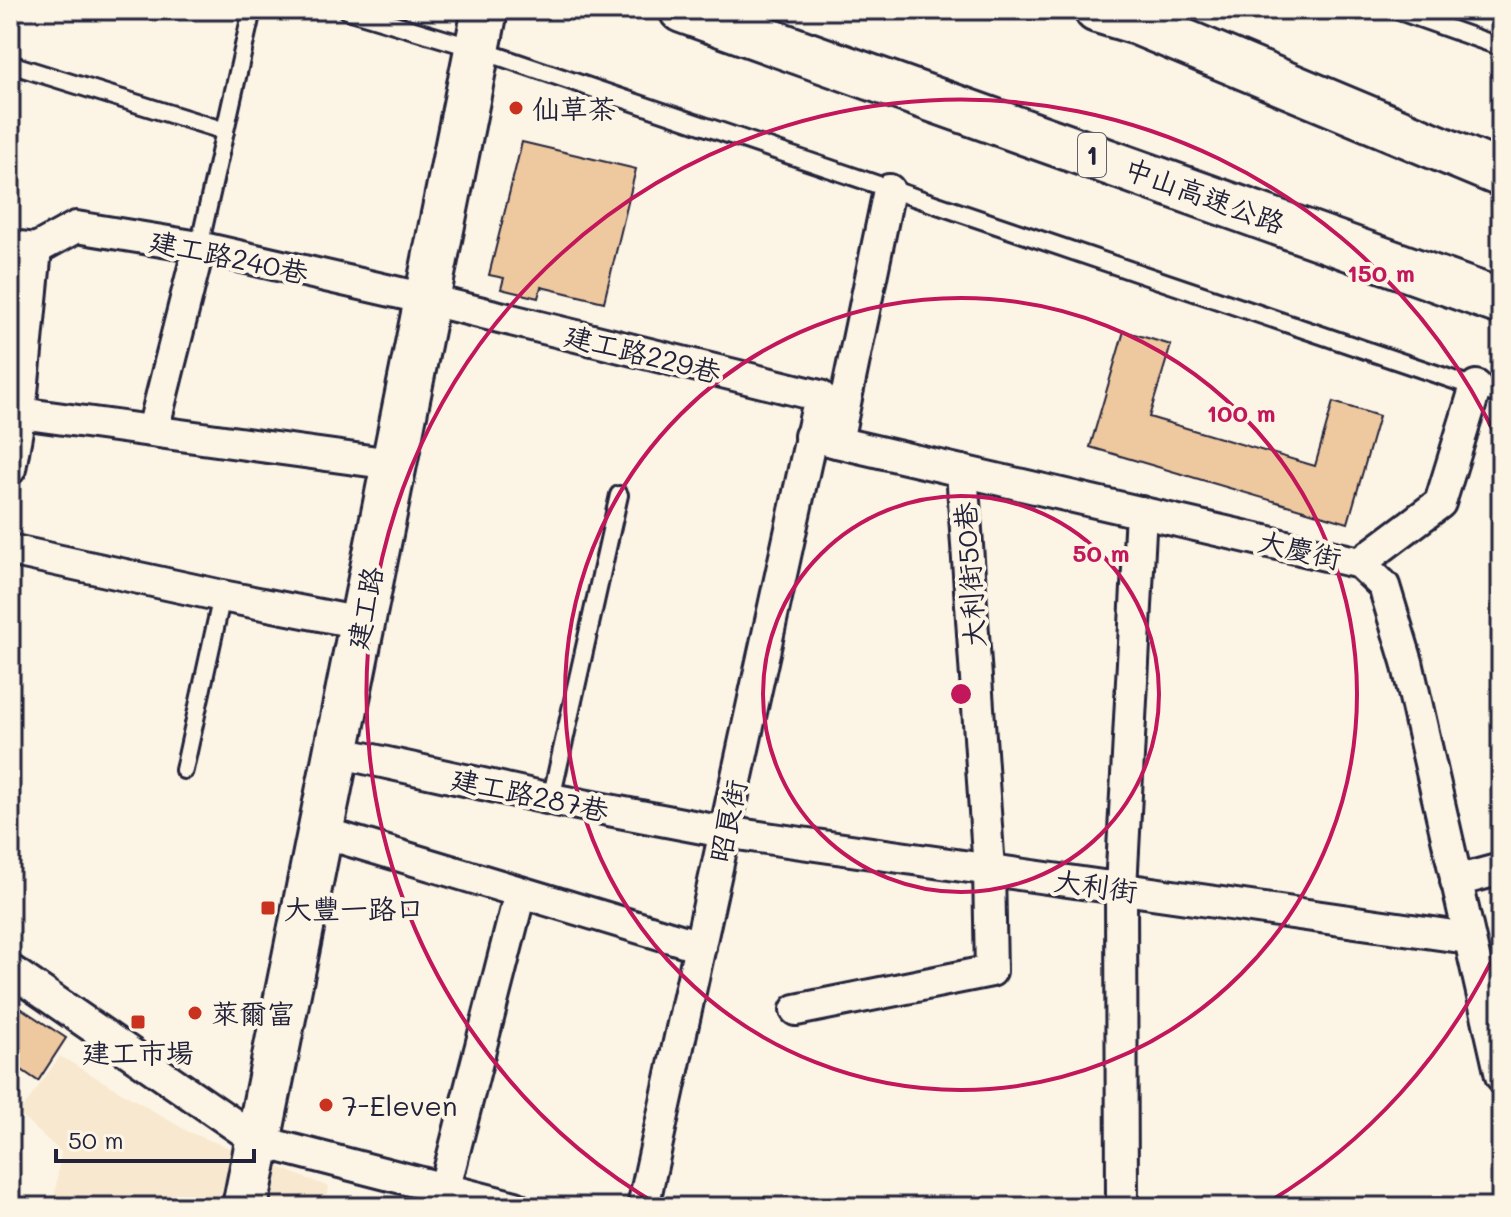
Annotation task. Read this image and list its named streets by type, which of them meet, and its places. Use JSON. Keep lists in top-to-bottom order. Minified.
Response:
{"streets":{"main road":["1","中山高速公路","建工路"],"street":["建工路240巷","建工路229巷","大慶街","大利街50巷","建工路287巷","昭良街","大利街"]},"crossings":[["建工路240巷","建工路229巷"],["建工路240巷","建工路"],["建工路229巷","大慶街"],["建工路229巷","建工路"],["建工路229巷","昭良街"],["大慶街","大利街50巷"],["大慶街","昭良街"],["大慶街","大利街"],["大利街50巷","大利街"],["建工路","建工路287巷"],["建工路287巷","昭良街"],["建工路287巷","大利街"],["昭良街","大利街"]],"places":{"other":["仙草茶","萊爾富","7-Eleven"],"transit":["大豐一路口","建工市場"]},"scale_bar":"50 m","rings":["150 m","100 m","50 m"]}
